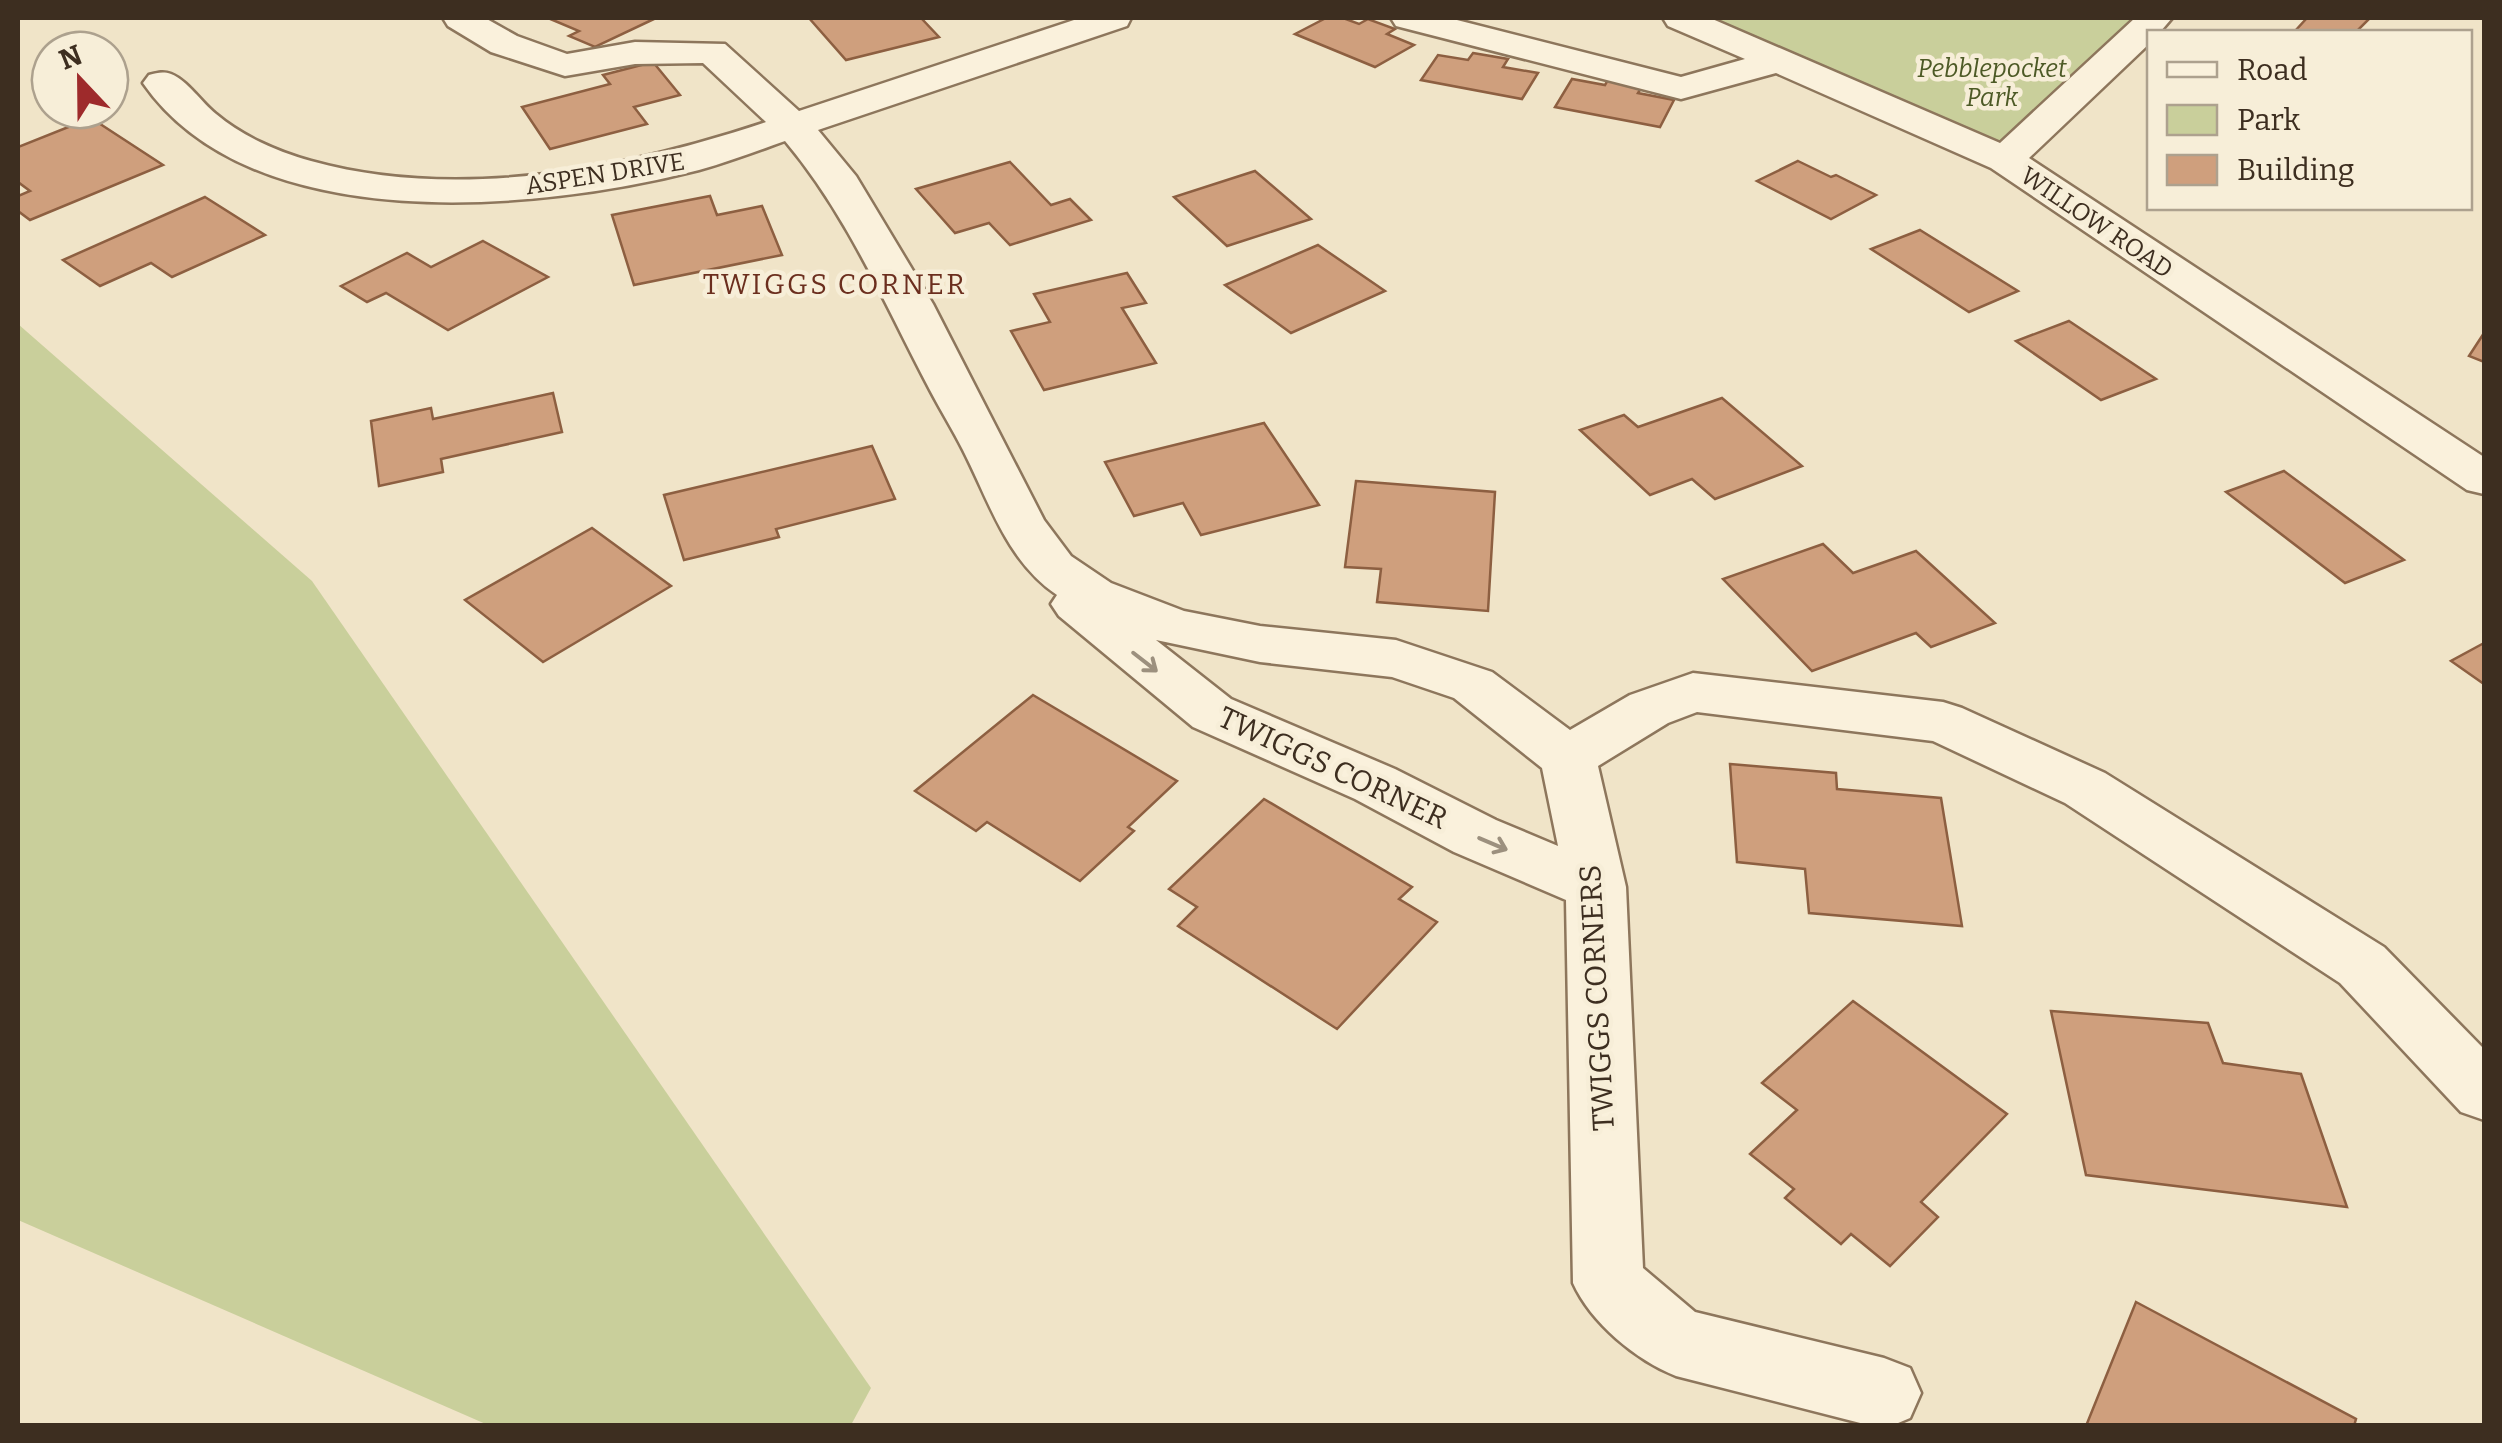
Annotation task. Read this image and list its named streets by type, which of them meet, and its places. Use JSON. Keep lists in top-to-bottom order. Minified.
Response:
{"streets":{"street":["ASPEN DRIVE","WILLOW ROAD","TWIGGS CORNER","TWIGGS CORNERS"]},"crossings":[["TWIGGS CORNER","TWIGGS CORNERS"]],"districts":["TWIGGS CORNER"],"parks":["Pebblepocket Park"],"legend":["Road","Park","Building"],"north":"top"}
